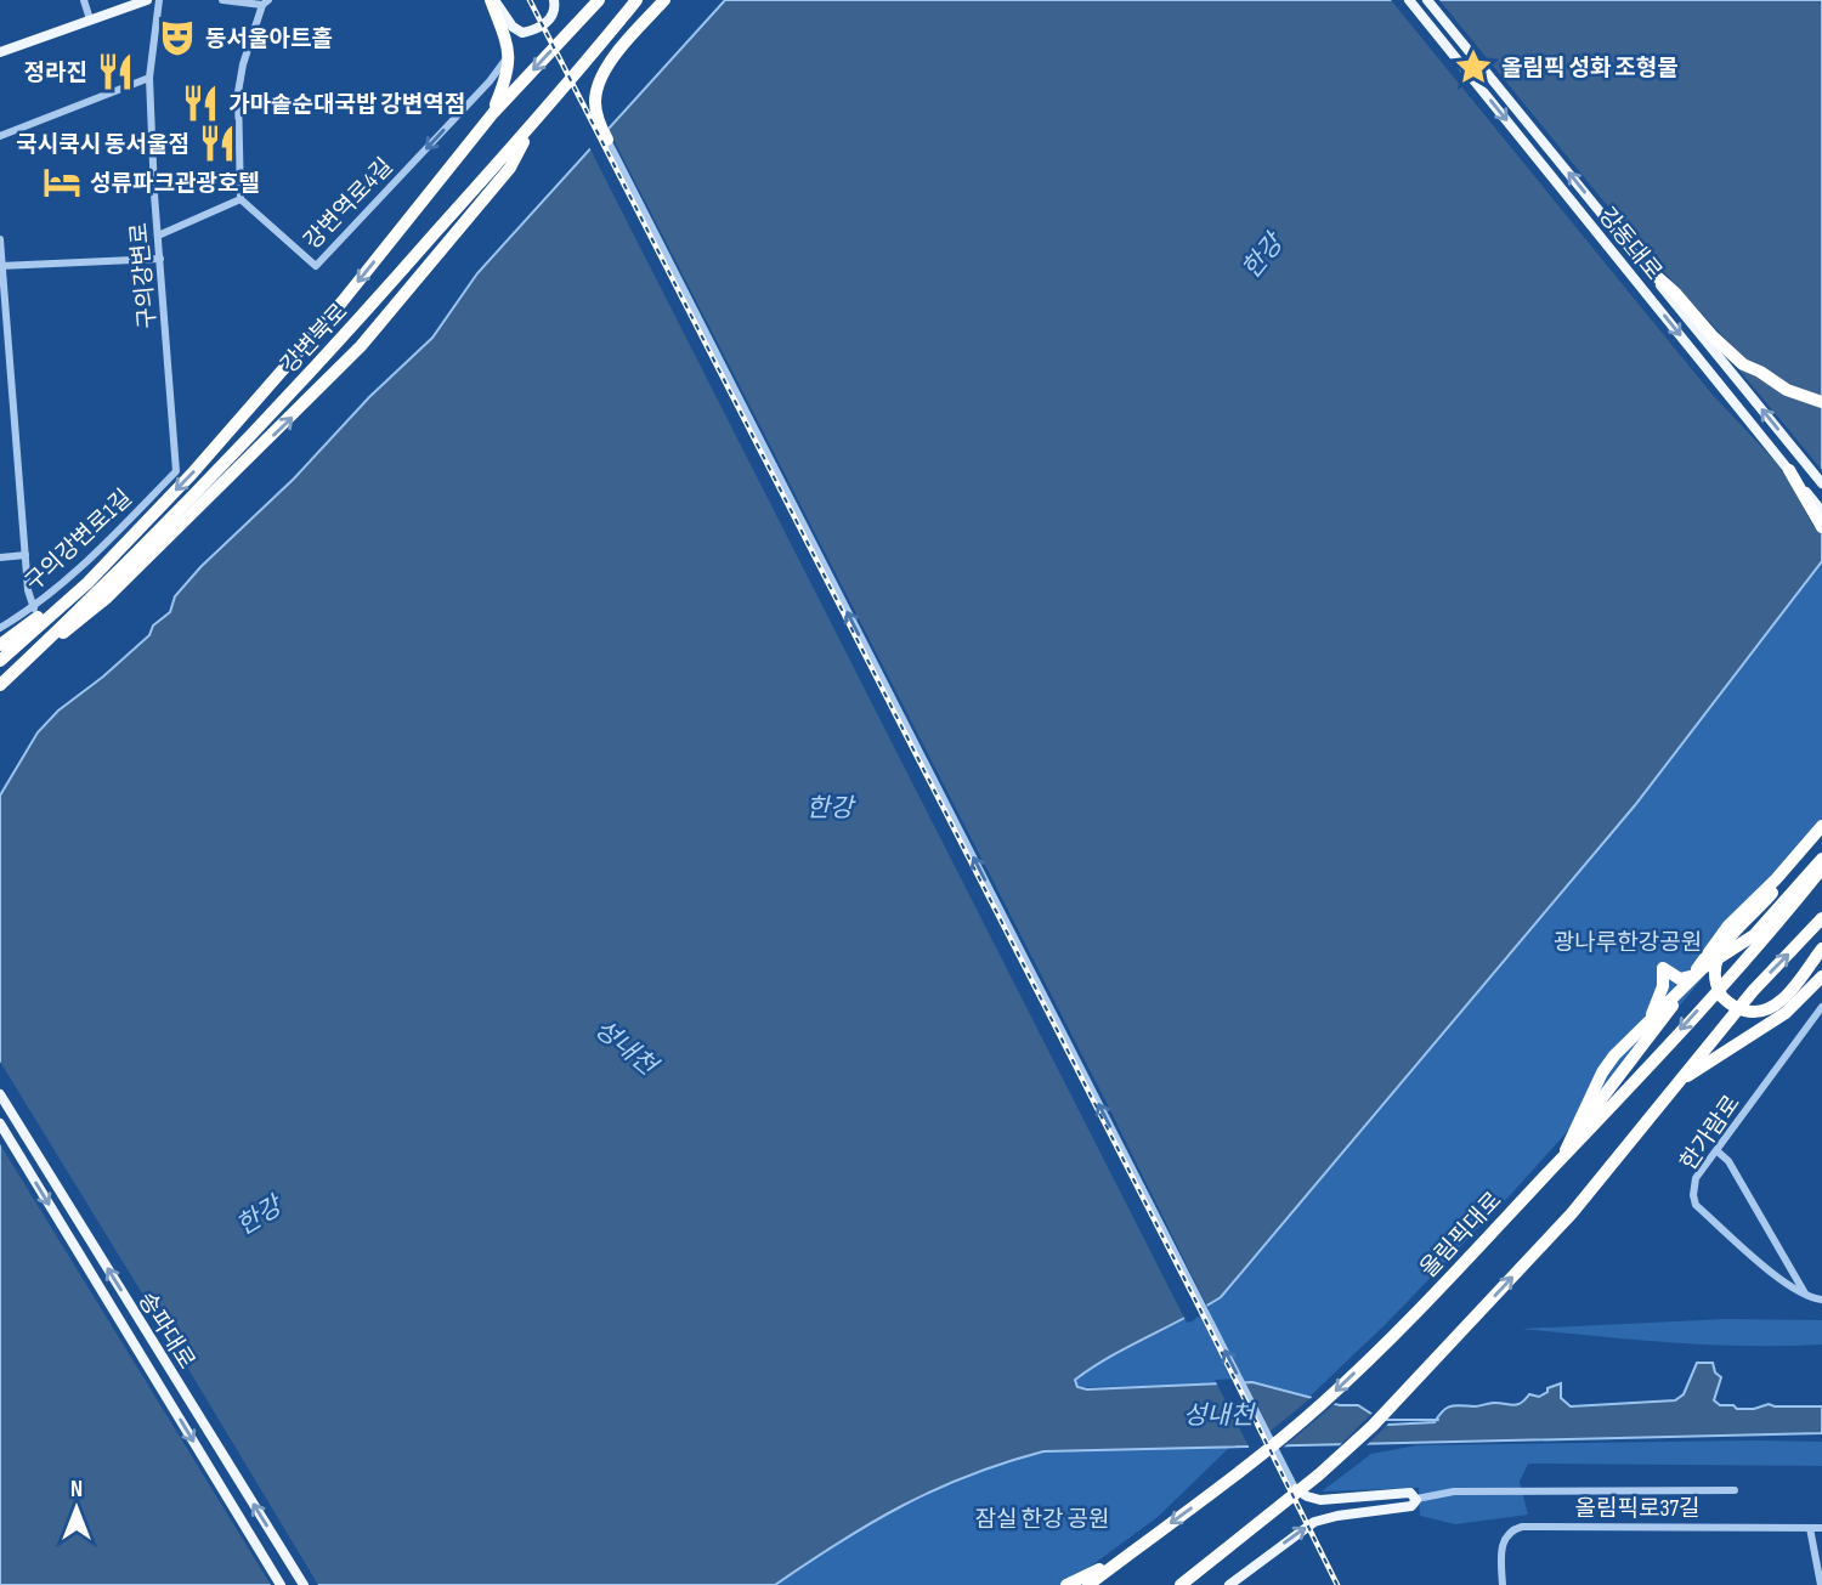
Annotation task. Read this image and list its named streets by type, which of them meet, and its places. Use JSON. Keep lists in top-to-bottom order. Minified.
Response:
{"streets":{"highway":["강변북로","올림픽대로"],"main road":["강동대로","송파대로"],"street":["강변역로4길","구의강변로","구의강변로1길","한가람로","올림픽로37길"]},"crossings":[["구의강변로","구의강변로1길"]],"water":["한강","성내천"],"parks":["광나루한강공원","잠실 한강 공원"],"places":{"theatre":["동서울아트홀"],"place":["올림픽 성화 조형물"],"restaurant":["정라진","가마솥순대국밥 강변역점","국시쿡시 동서울점"],"hotel":["성류파크관광호텔"]},"north":"top"}
